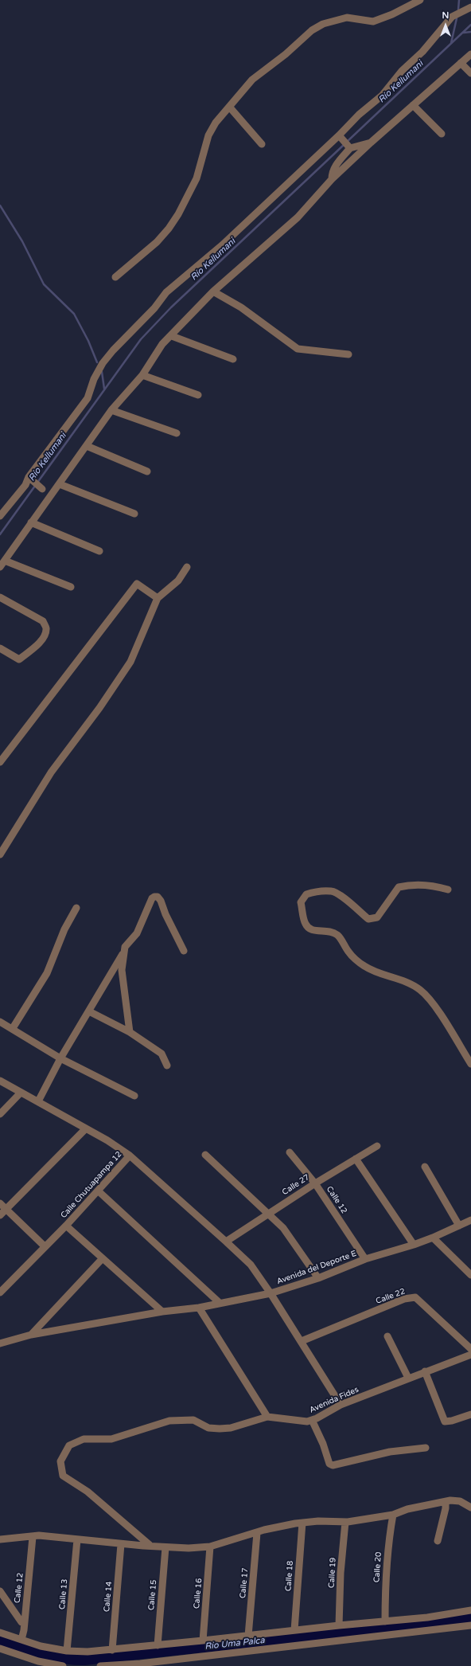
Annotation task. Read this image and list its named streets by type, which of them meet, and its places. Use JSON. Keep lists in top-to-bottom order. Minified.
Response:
{"streets":{"street":["Calle Chutuapampa 12","Calle 27","Calle 12","Avenida del Deporte E","Calle 22","Avenida Fides","Calle 20","Calle 19","Calle 18","Calle 17","Calle 16","Calle 13","Calle 15","Calle 14"]},"crossings":[["Calle 27","Calle 12"],["Calle 12","Avenida del Deporte E"]],"water":["Río Kellumani","Río Uma Palca"],"north":"top"}
